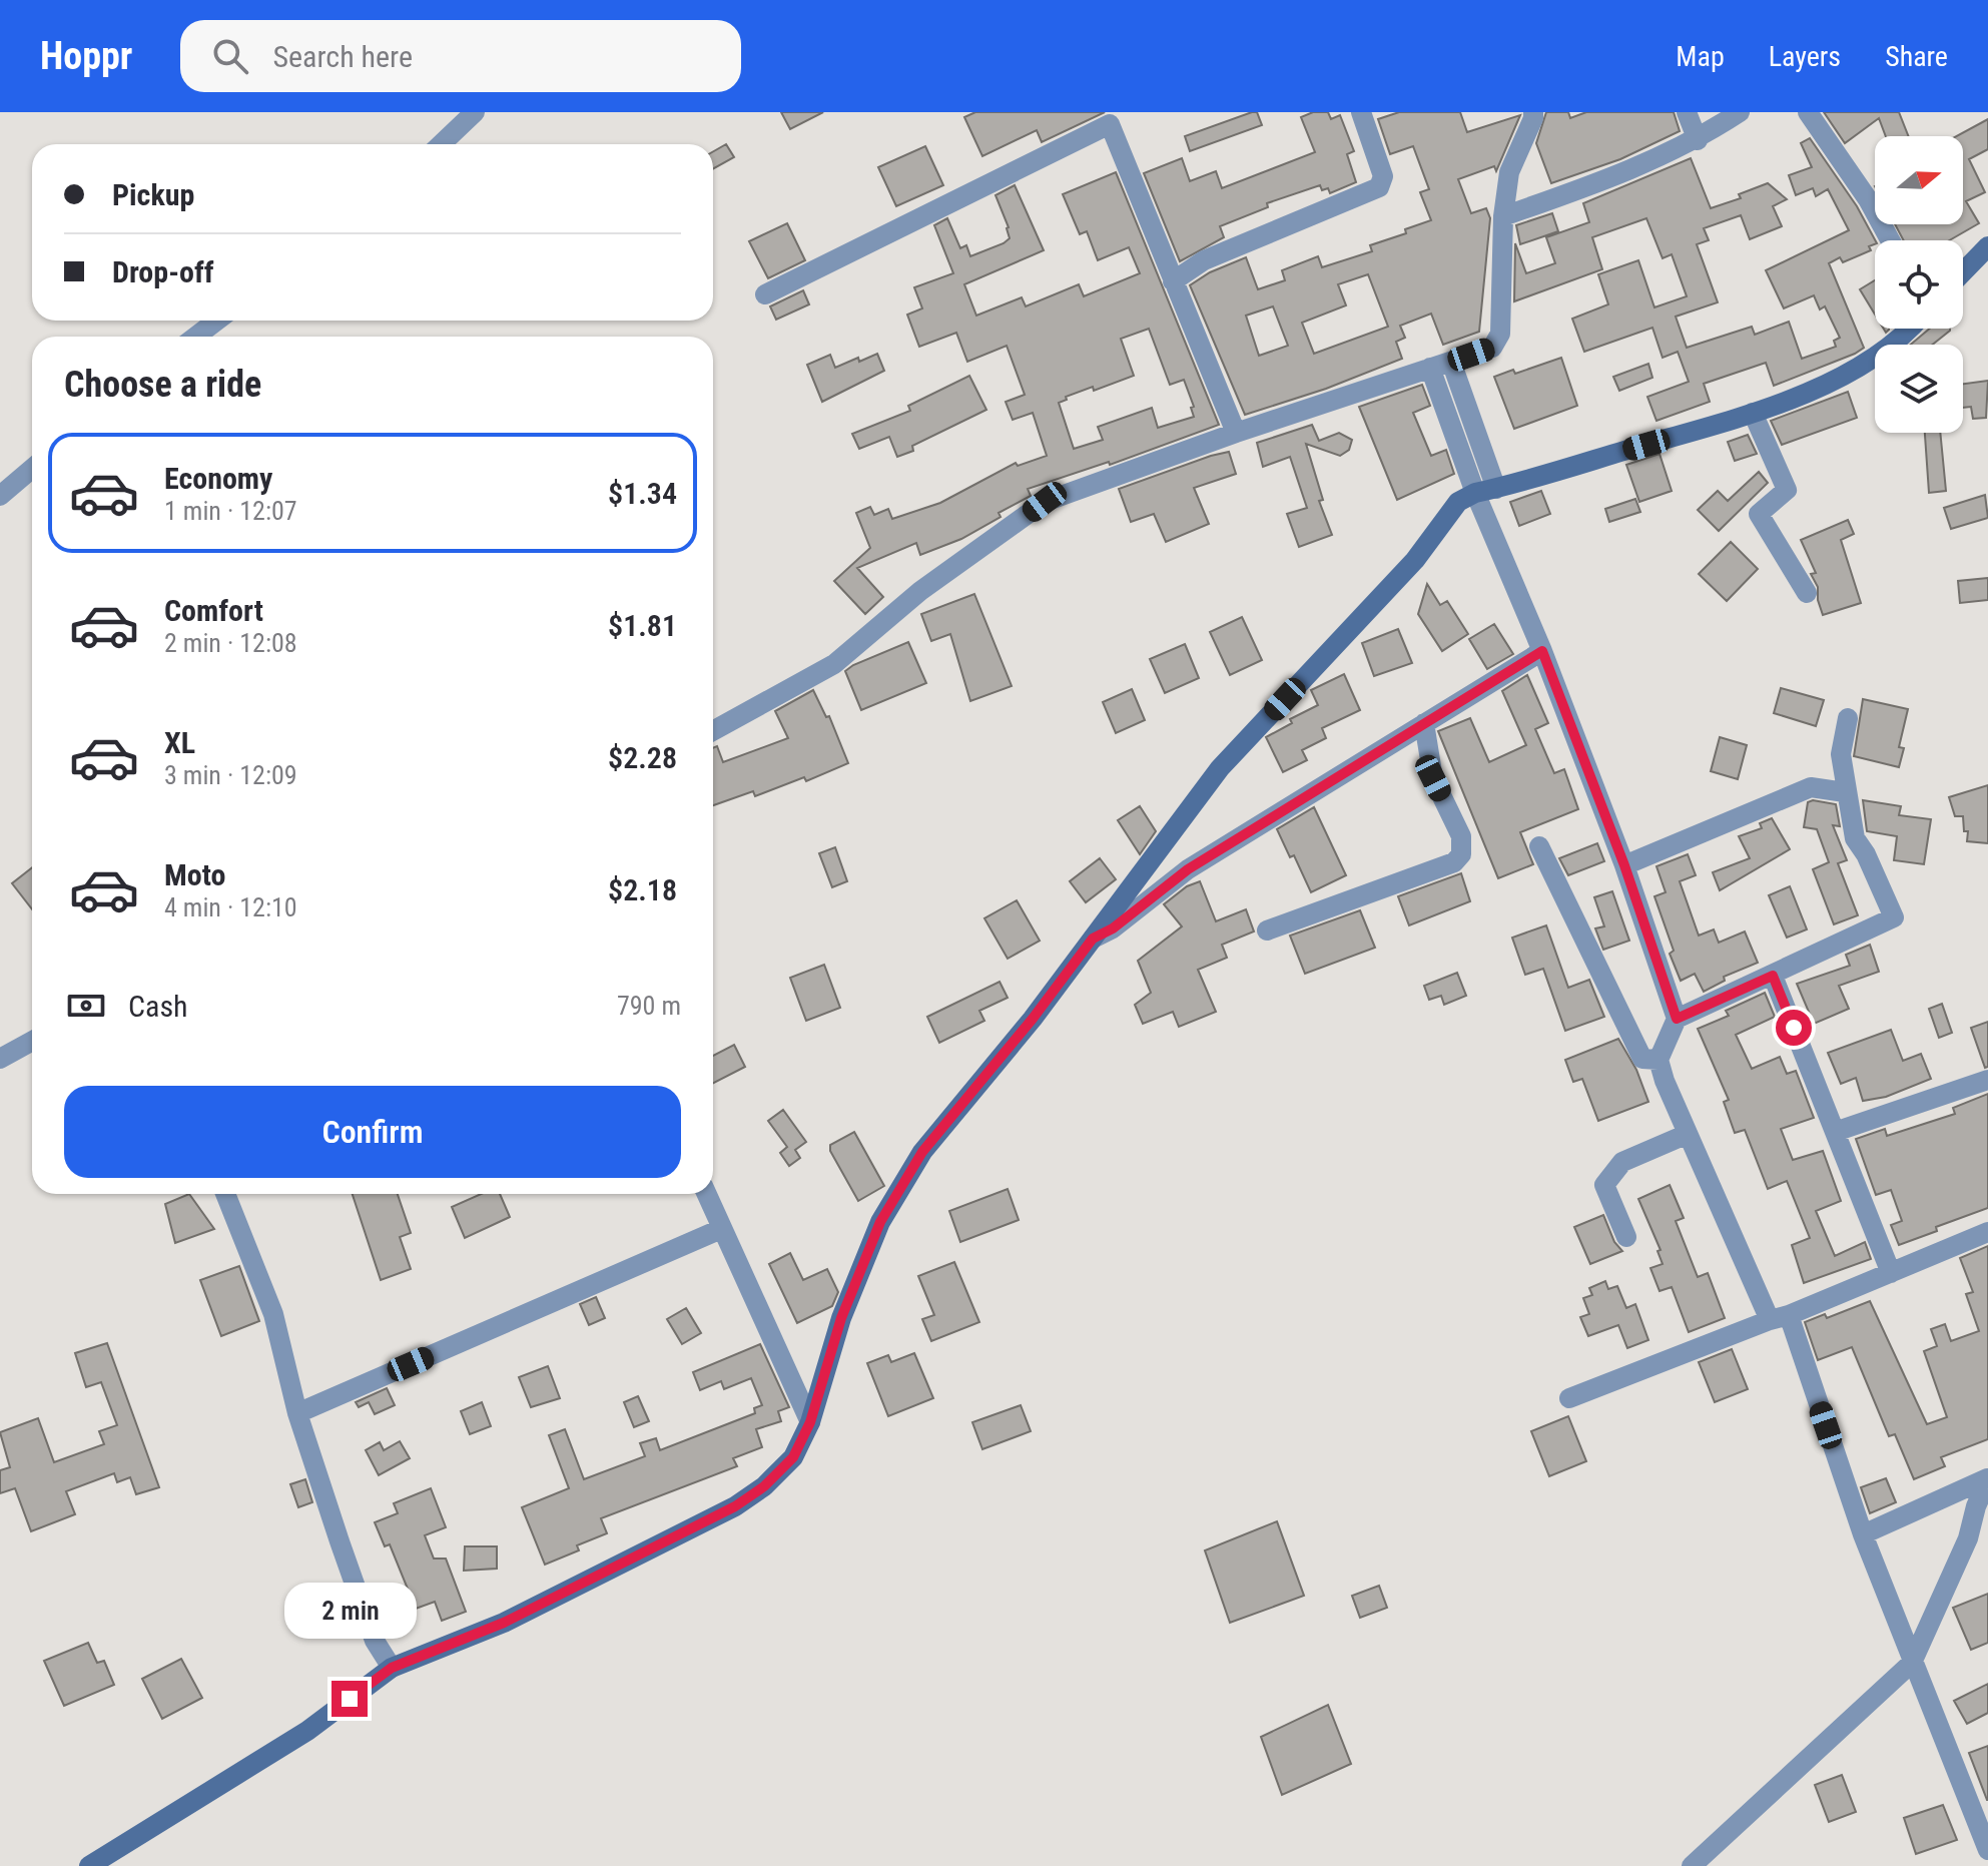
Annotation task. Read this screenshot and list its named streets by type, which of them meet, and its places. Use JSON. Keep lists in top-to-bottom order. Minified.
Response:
{"north":"right","page":{"header":"Hoppr","search":"Search here","nav":["Map","Layers","Share"],"banner":["Pickup","Drop-off"],"heading":"Choose a ride","list":[{"name":"Economy","note":"1 min · 12:07","value":"$1.34"},{"name":"Comfort","note":"2 min · 12:08","value":"$1.81"},{"name":"XL","note":"3 min · 12:09","value":"$2.28"},{"name":"Moto","note":"4 min · 12:10","value":"$2.18"}],"pay":["Cash","790 m"],"buttons":"Confirm","bubble":"2 min"}}
